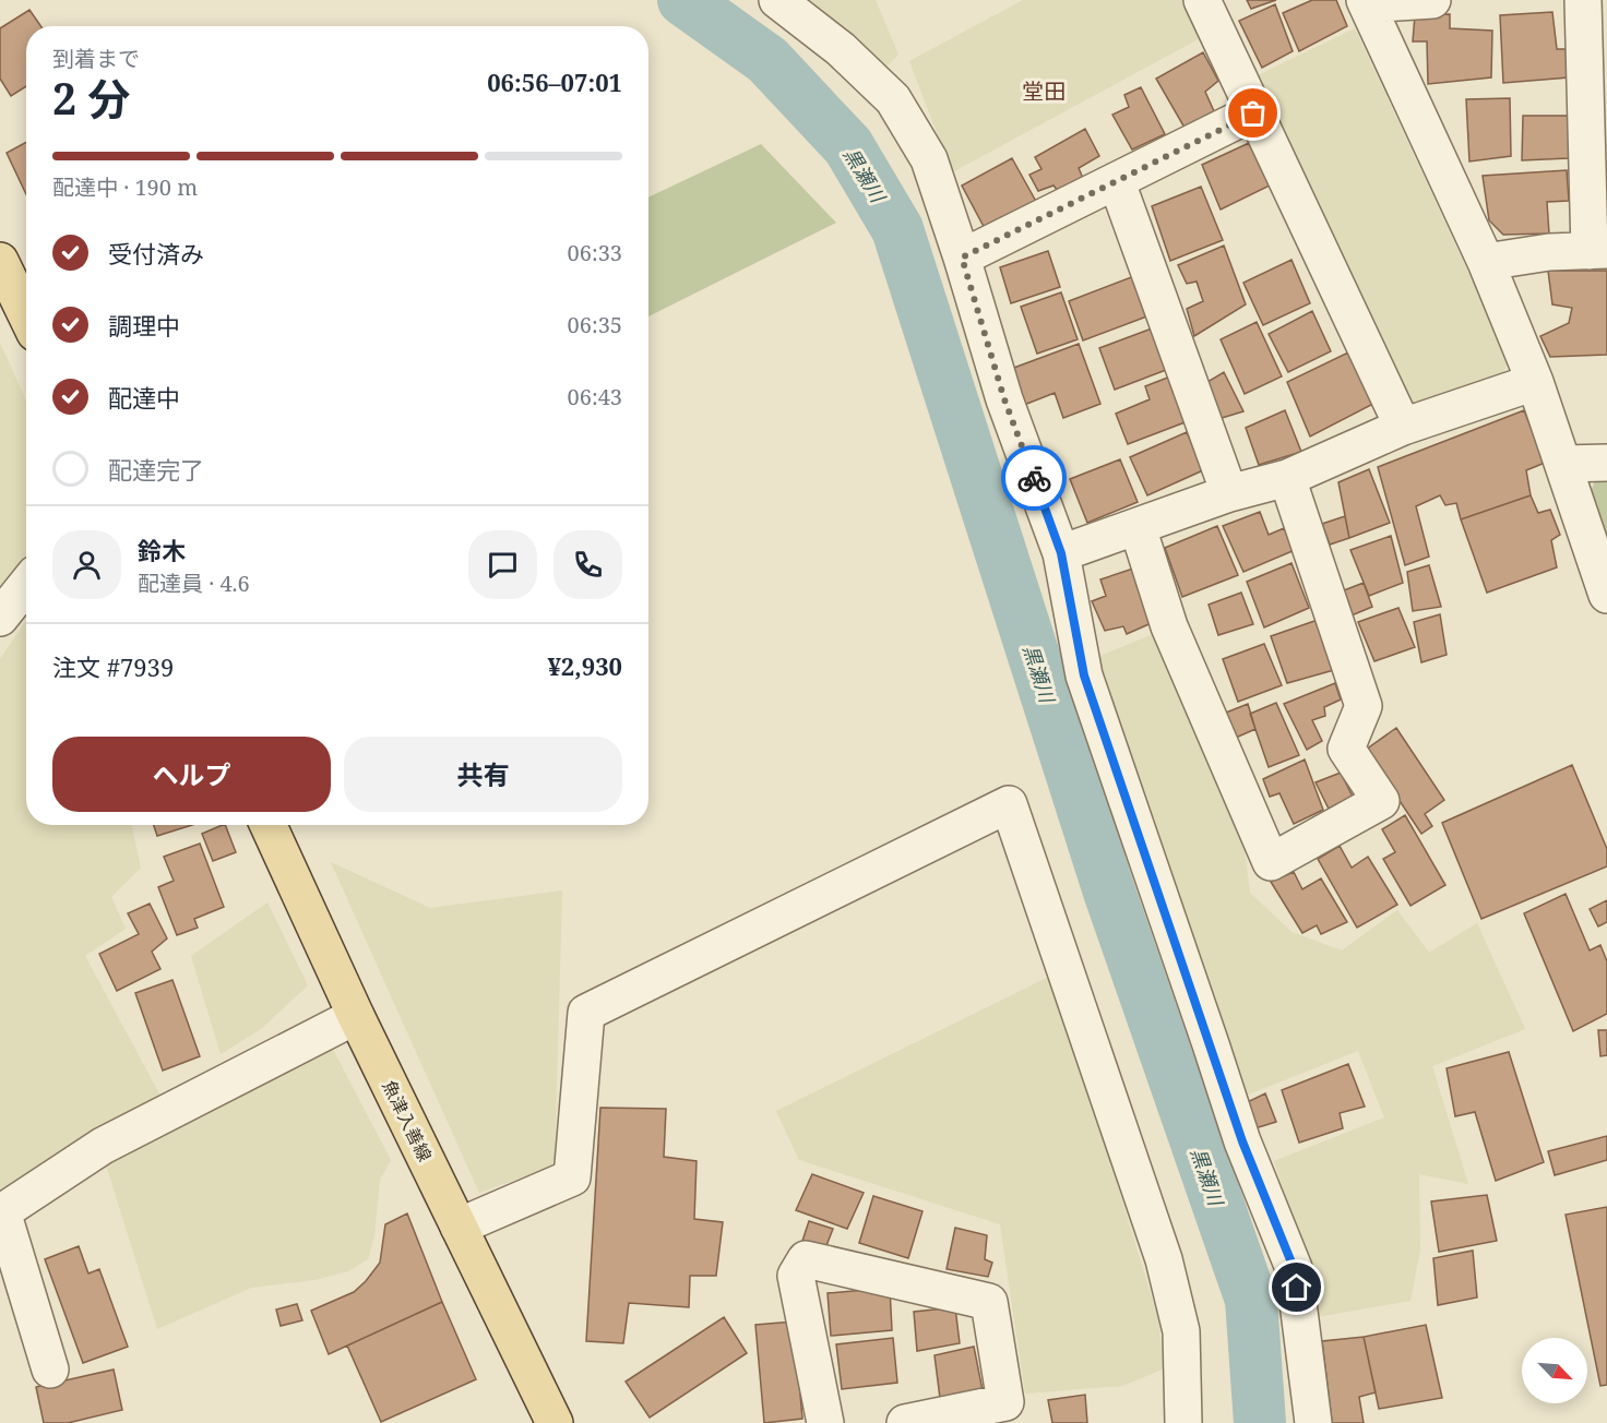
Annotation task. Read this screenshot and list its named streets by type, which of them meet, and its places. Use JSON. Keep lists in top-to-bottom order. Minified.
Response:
{"streets":{"main road":["魚津入善線"]},"districts":["堂田"],"water":["黒瀬川"],"north":"bottom right","page":{"heading":["2 分","到着まで","06:56–07:01"],"panel":["鈴木","配達員 · 4.6","注文 #7939","¥2,930"],"bar":"配達中 · 190 m","list":[["受付済み","06:33"],["調理中","06:35"],["配達中","06:43"],"配達完了"],"buttons":["ヘルプ","共有"]}}
